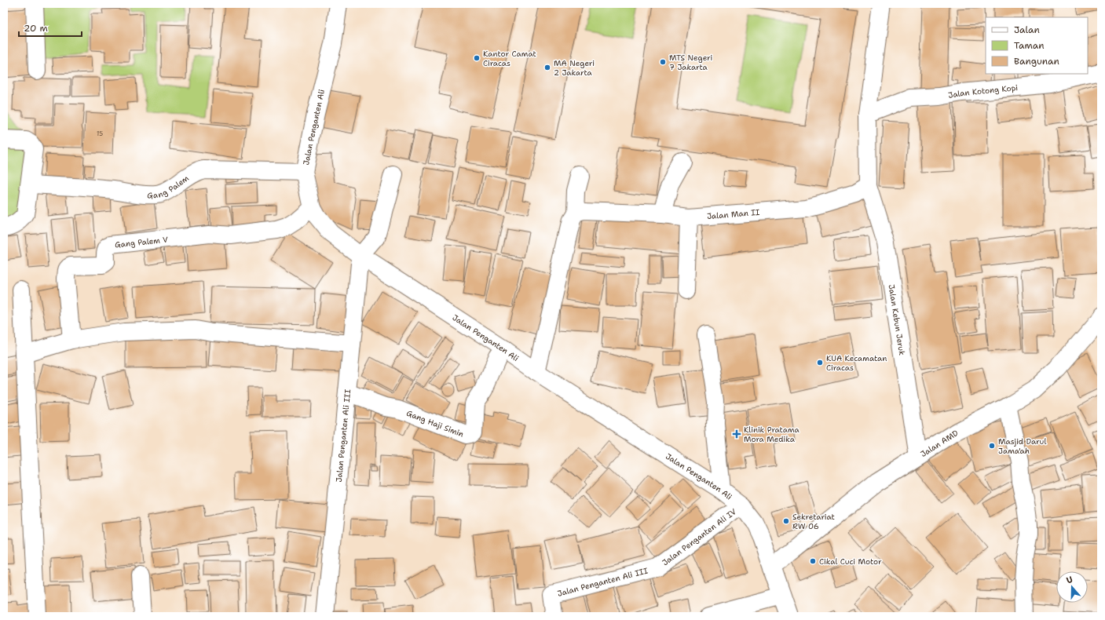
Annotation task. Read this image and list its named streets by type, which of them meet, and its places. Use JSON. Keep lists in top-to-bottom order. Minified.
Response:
{"streets":{"street":["Jalan Kotong Kopi","Jalan Penganten Ali","Gang Palem","Jalan Man II","Gang Palem V","Jalan Kebun Jeruk","Gang Haji Simin","Jalan Penganten Ali III","Jalan AMD","Jalan Penganten Ali IV"]},"crossings":[["Jalan Penganten Ali","Gang Palem"],["Jalan Penganten Ali","Gang Palem V"],["Jalan Penganten Ali","Gang Haji Simin"],["Jalan Penganten Ali","Jalan Penganten Ali III"],["Jalan Penganten Ali","Jalan AMD"],["Jalan Penganten Ali","Jalan Penganten Ali IV"],["Jalan Man II","Jalan Kebun Jeruk"],["Jalan Kebun Jeruk","Jalan AMD"],["Gang Haji Simin","Jalan Penganten Ali III"],["Jalan Penganten Ali III","Jalan Penganten Ali IV"]],"places":{"other":["Kantor Camat Ciracas","MTS Negeri 7 Jakarta","MA Negeri 2 Jakarta","KUA Kecamatan Ciracas","Masjid Darul Jama'ah","Sekretariat RW 06","Cikal Cuci Motor"],"health":["Klinik Pratama Mora Medika"]},"house_numbers":["15"],"legend":["Jalan","Taman","Bangunan"],"scale_bar":"20 m","north":"top"}
